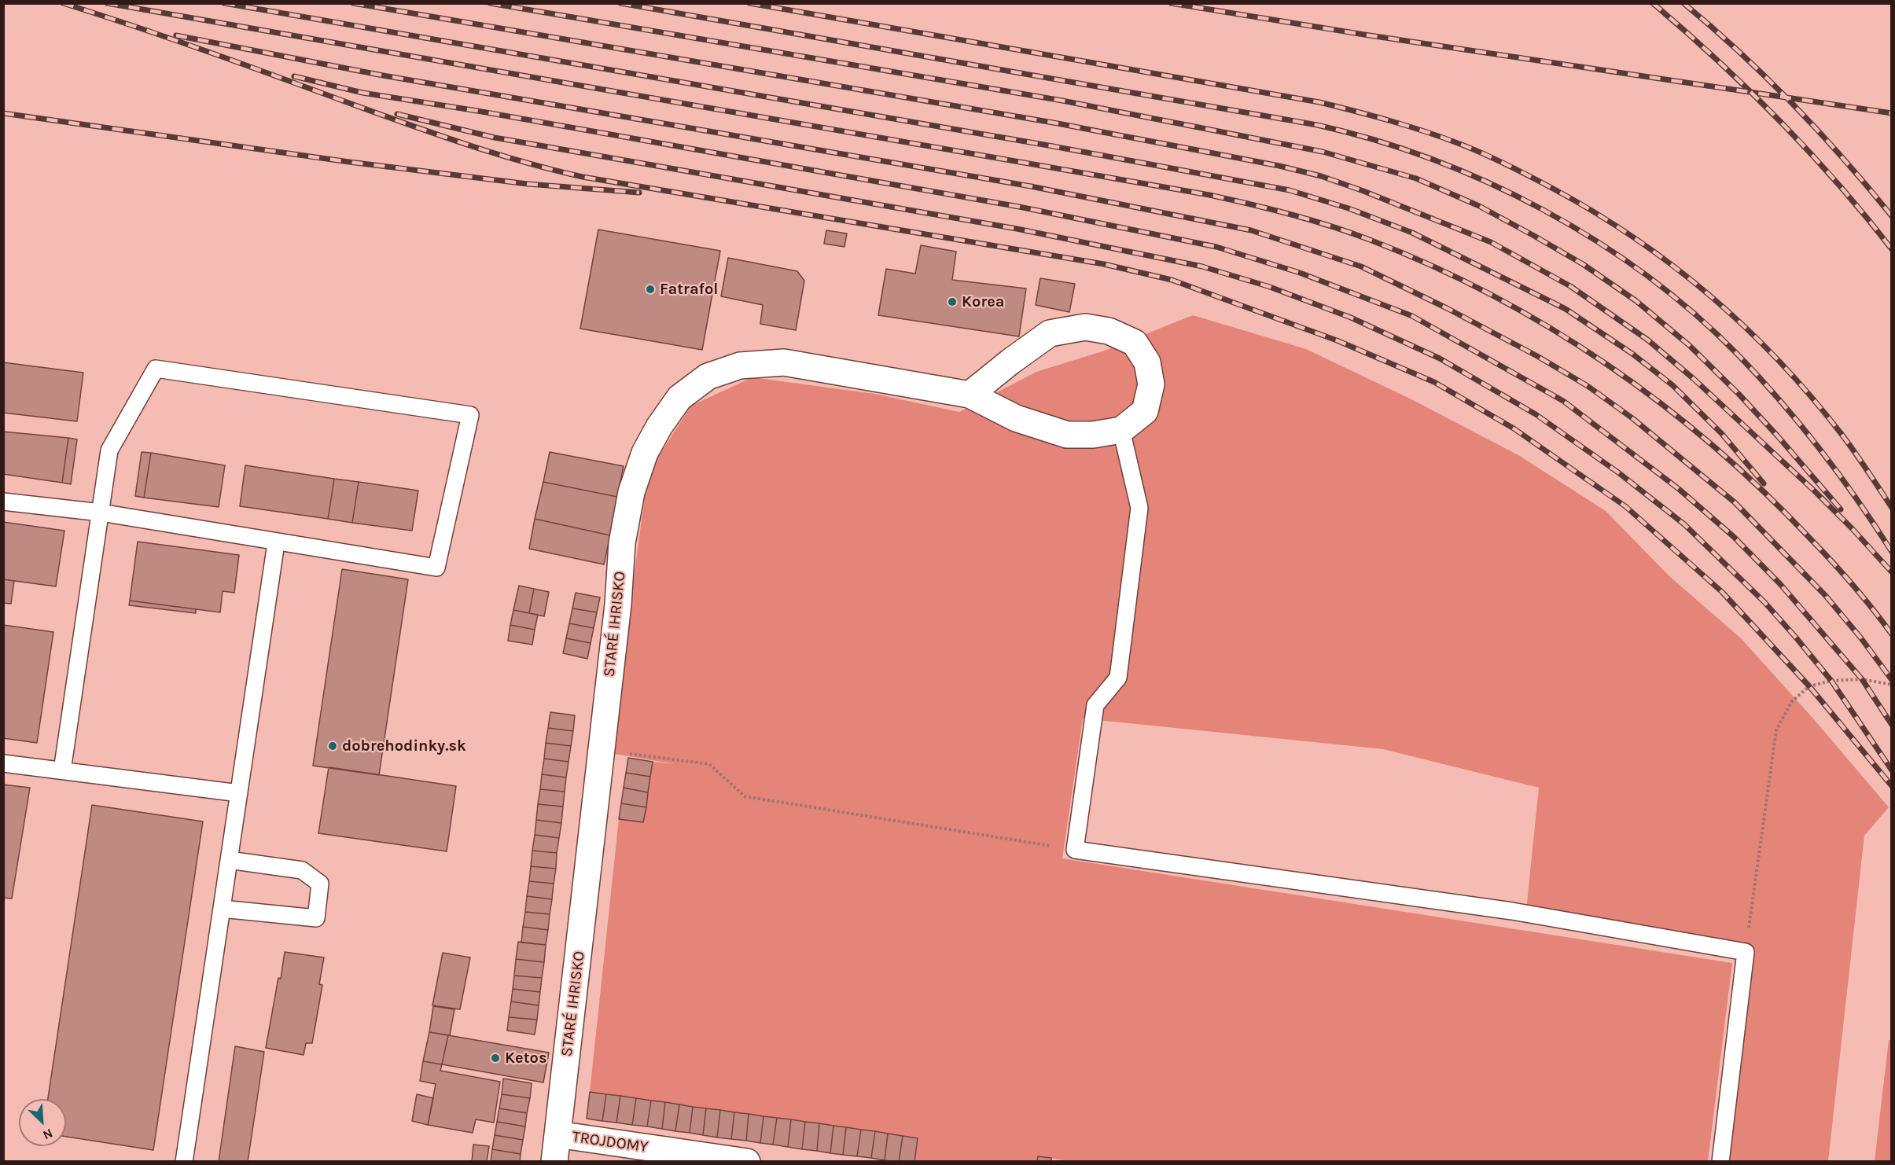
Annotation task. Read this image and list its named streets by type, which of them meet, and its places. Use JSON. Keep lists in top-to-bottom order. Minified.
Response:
{"streets":{"street":["STARÉ IHRISKO","TROJDOMY"]},"crossings":[["STARÉ IHRISKO","TROJDOMY"]],"places":["Fatrafol","Korea","dobrehodinky.sk","Ketos"],"north":"bottom right"}
